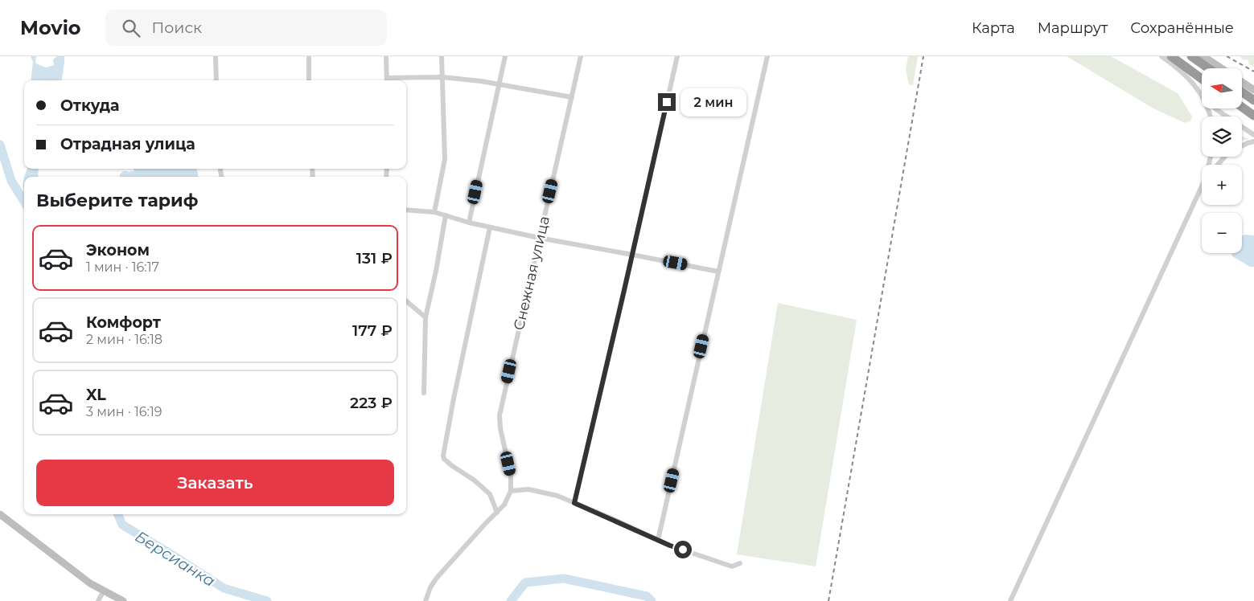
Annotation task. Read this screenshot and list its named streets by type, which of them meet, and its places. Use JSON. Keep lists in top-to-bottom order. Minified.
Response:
{"streets":{"street":["Снежная улица"]},"water":["Берсианка"],"north":"left","page":{"header":"Movio","search":"Поиск","nav":["Карта","Маршрут","Сохранённые"],"map_buttons":["+","−"],"banner":["Откуда","Отрадная улица"],"bubble":"2 мин","heading":"Выберите тариф","list":[{"name":"Эконом","note":"1 мин · 16:17","value":"131 ₽"},{"name":"Комфорт","note":"2 мин · 16:18","value":"177 ₽"},{"name":"XL","note":"3 мин · 16:19","value":"223 ₽"}],"buttons":"Заказать"}}
